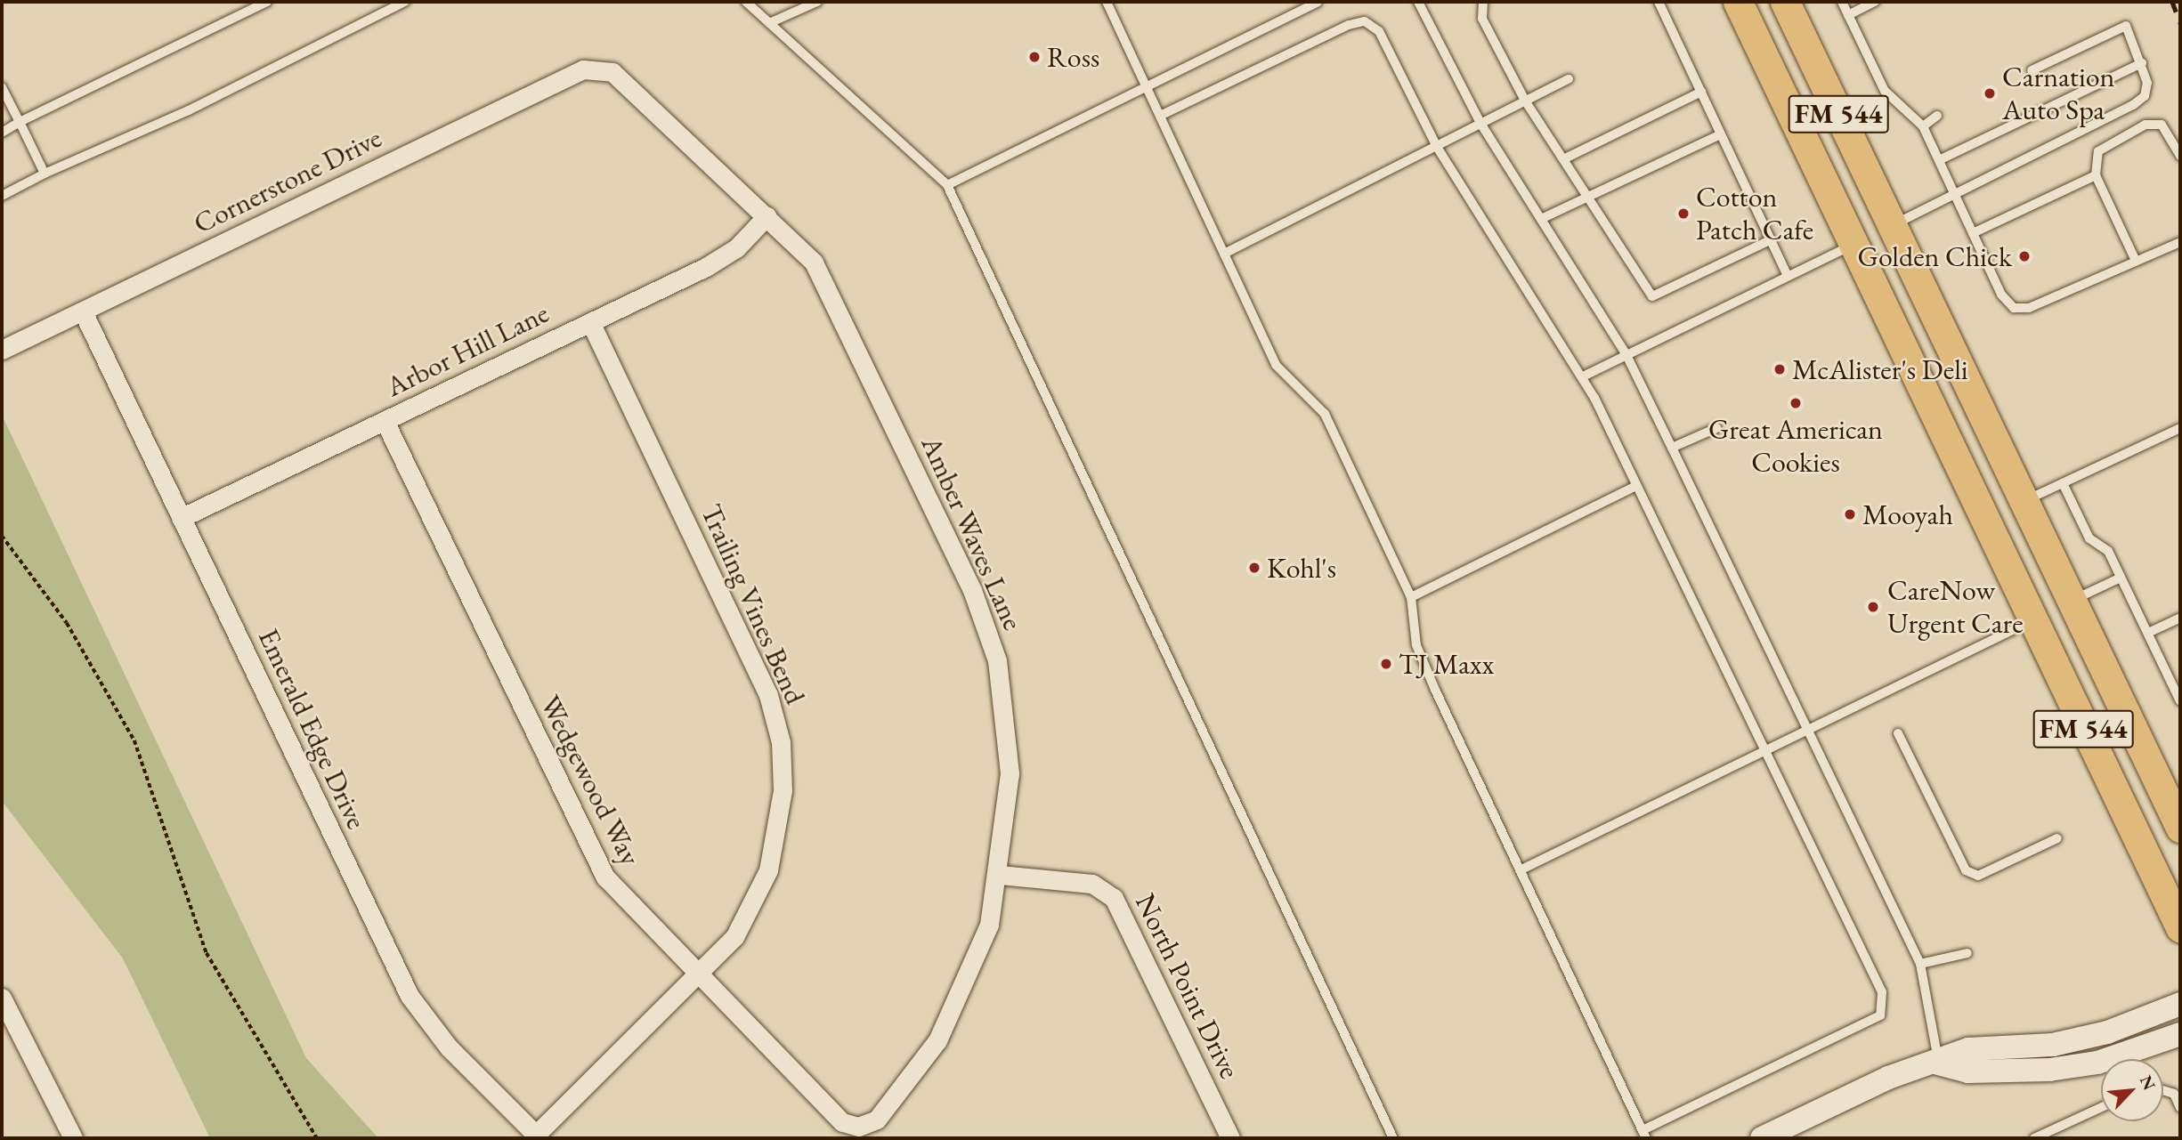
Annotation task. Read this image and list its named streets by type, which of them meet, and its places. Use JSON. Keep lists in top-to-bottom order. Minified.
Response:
{"streets":{"main road":["FM 544"],"street":["Cornerstone Drive","Arbor Hill Lane","Amber Waves Lane","Trailing Vines Bend","Emerald Edge Drive","Wedgewood Way","North Point Drive"]},"crossings":[["Cornerstone Drive","Amber Waves Lane"],["Cornerstone Drive","Emerald Edge Drive"],["Arbor Hill Lane","Amber Waves Lane"],["Arbor Hill Lane","Trailing Vines Bend"],["Arbor Hill Lane","Emerald Edge Drive"],["Arbor Hill Lane","Wedgewood Way"],["Amber Waves Lane","Wedgewood Way"],["Amber Waves Lane","North Point Drive"],["Trailing Vines Bend","Emerald Edge Drive"],["Trailing Vines Bend","Wedgewood Way"]],"places":["Ross","Carnation Auto Spa","Cotton Patch Cafe","Golden Chick","McAlister's Deli","Great American Cookies","Mooyah","Kohl's","CareNow Urgent Care","TJ Maxx"],"north":"top right"}
